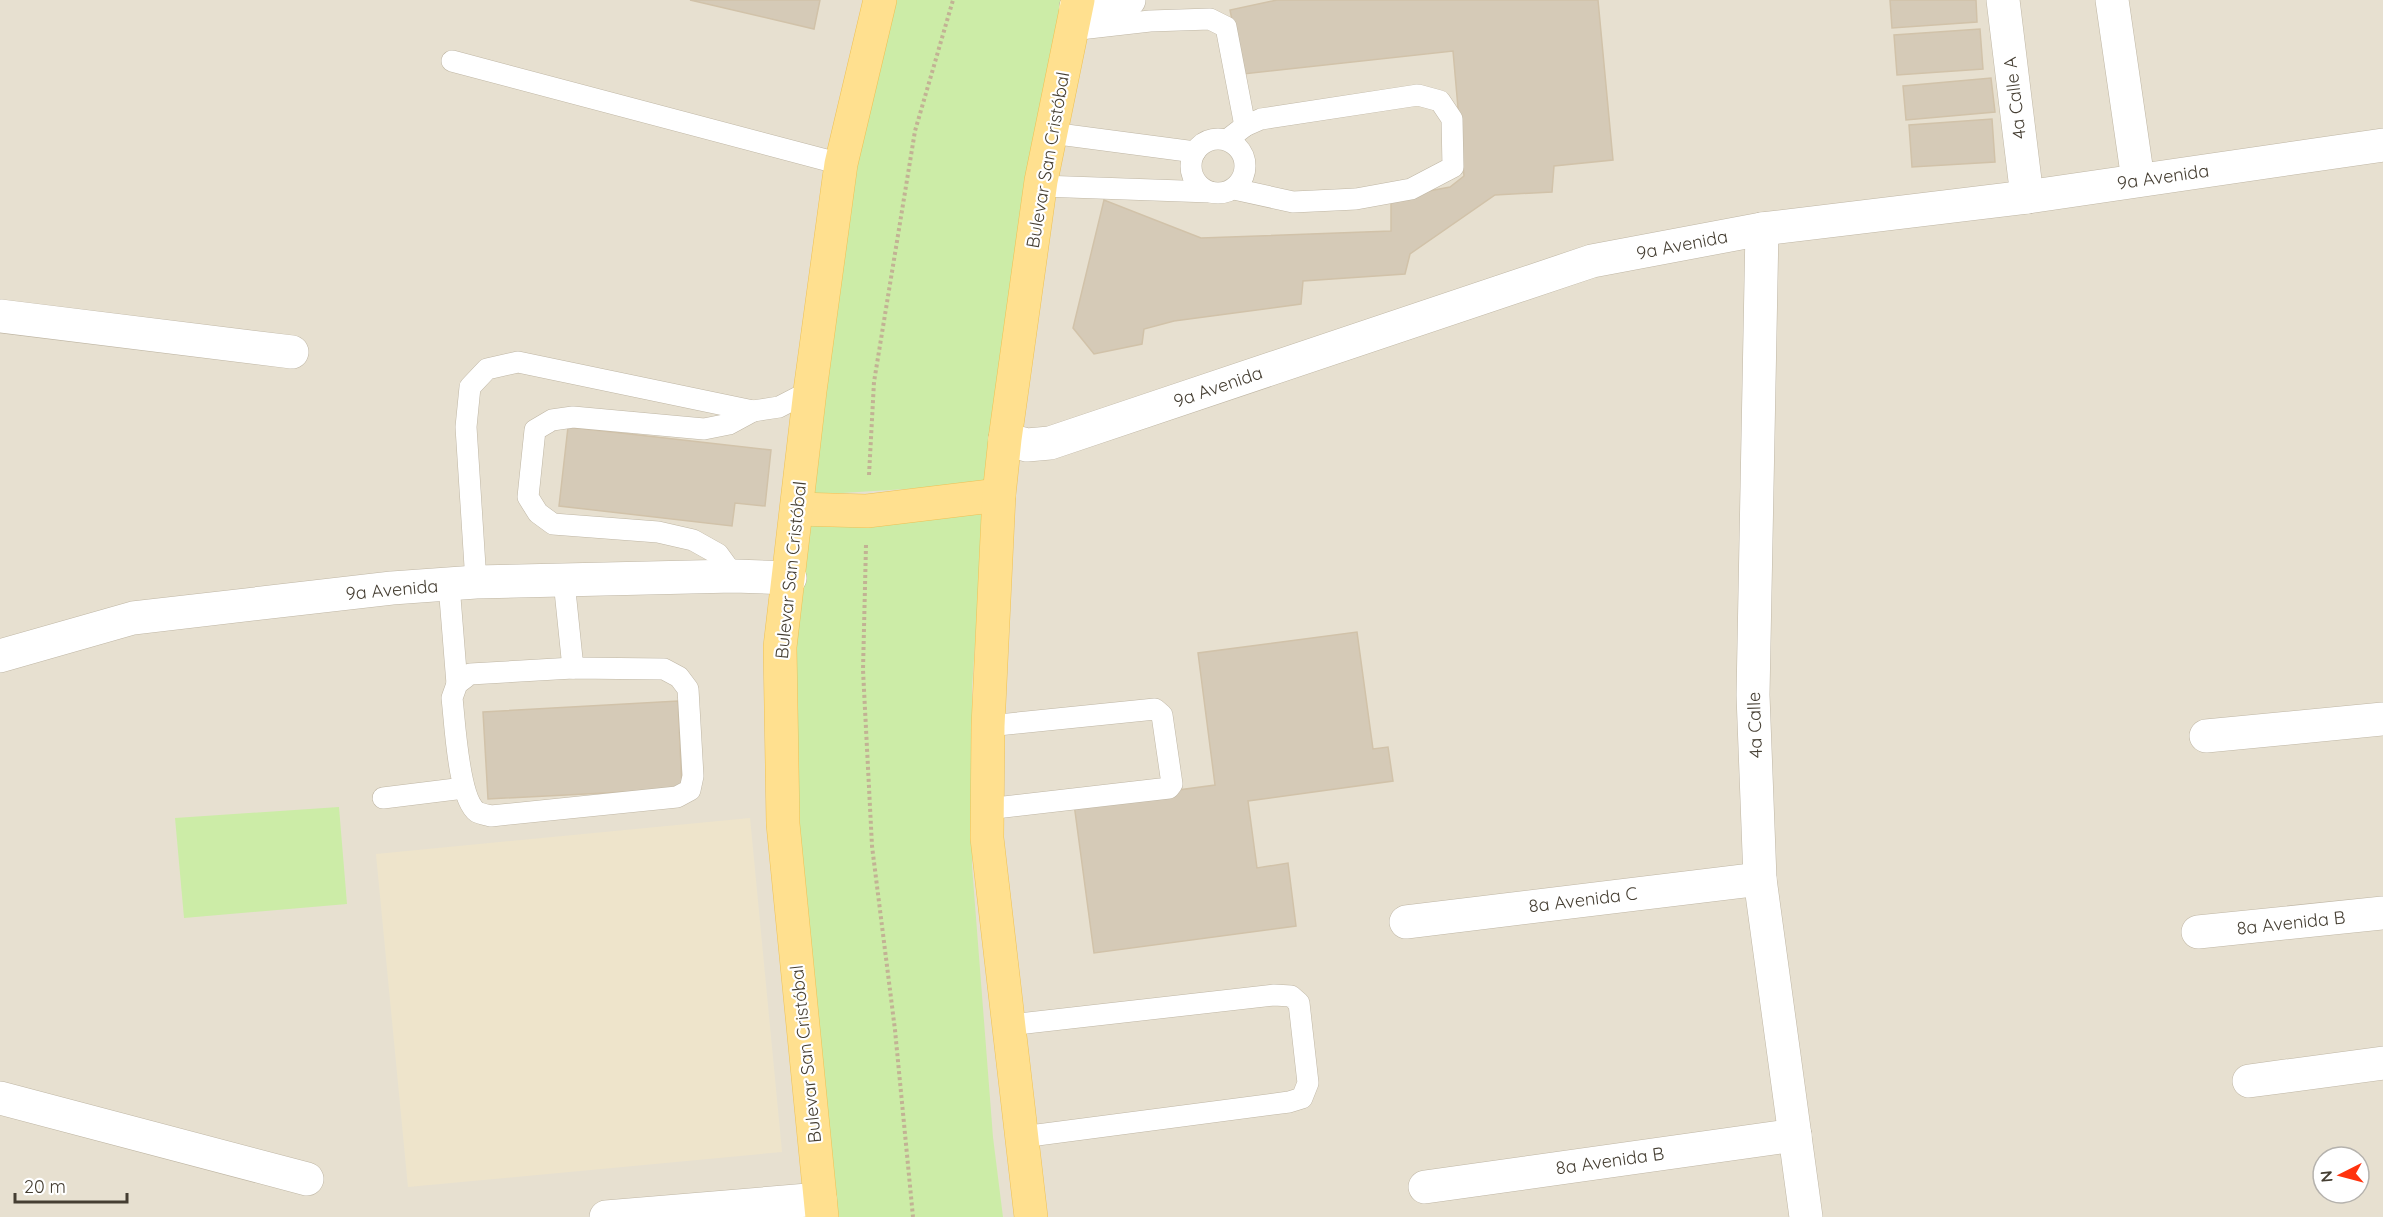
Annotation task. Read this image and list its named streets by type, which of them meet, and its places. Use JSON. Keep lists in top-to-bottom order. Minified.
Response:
{"streets":{"main road":["Bulevar San Cristóbal"],"street":["4a Calle A","9a Avenida","4a Calle","8a Avenida C","8a Avenida B"]},"crossings":[["4a Calle A","9a Avenida"],["Bulevar San Cristóbal","9a Avenida"],["9a Avenida","4a Calle"],["4a Calle","8a Avenida C"],["4a Calle","8a Avenida B"]],"scale_bar":"20 m","north":"left"}
